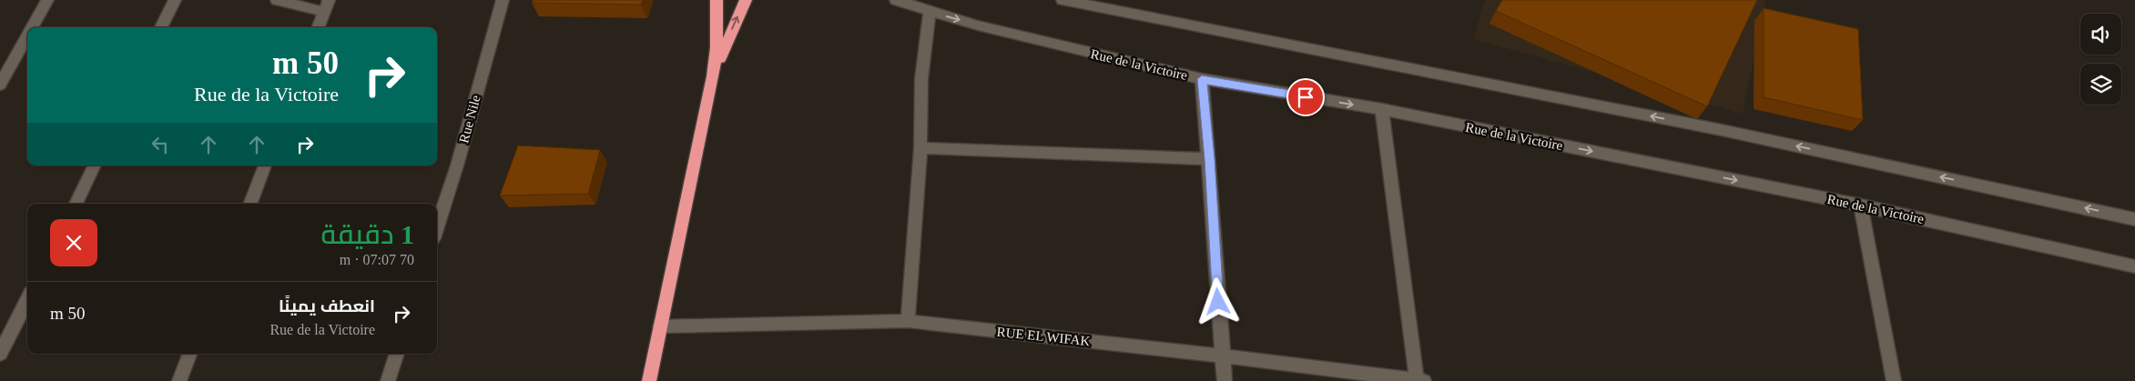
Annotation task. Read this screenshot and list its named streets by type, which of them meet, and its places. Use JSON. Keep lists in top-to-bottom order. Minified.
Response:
{"streets":{"street":["Rue de la Victoire","Rue Nile","RUE EL WIFAK"]},"page":{"turn":["50 m","Rue de la Victoire"],"heading":["1 دقيقة","70 m · 07:07"],"list":[{"name":"انعطف يمينًا","note":"Rue de la Victoire","value":"50 m"}]}}
